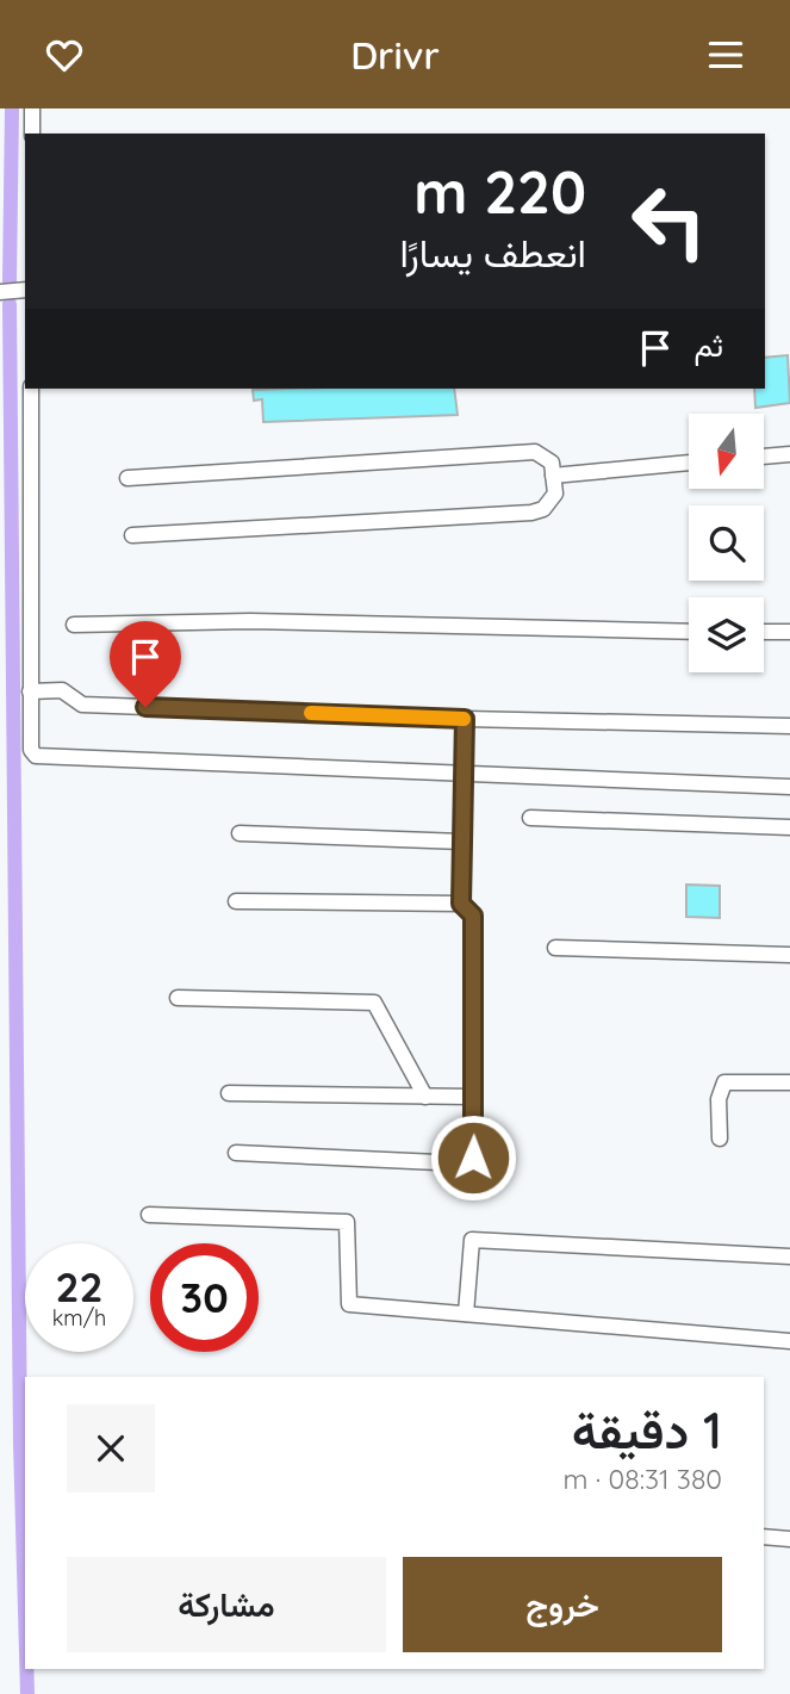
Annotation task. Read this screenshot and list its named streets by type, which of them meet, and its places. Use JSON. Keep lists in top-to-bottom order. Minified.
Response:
{"north":"bottom","page":{"header":"Drivr","turn":["220 m","انعطف يسارًا"],"then":"ثم","speed":"22 km/h","limit":"30","heading":["1 دقيقة","380 m · 08:31"],"buttons":["خروج","مشاركة"]}}
